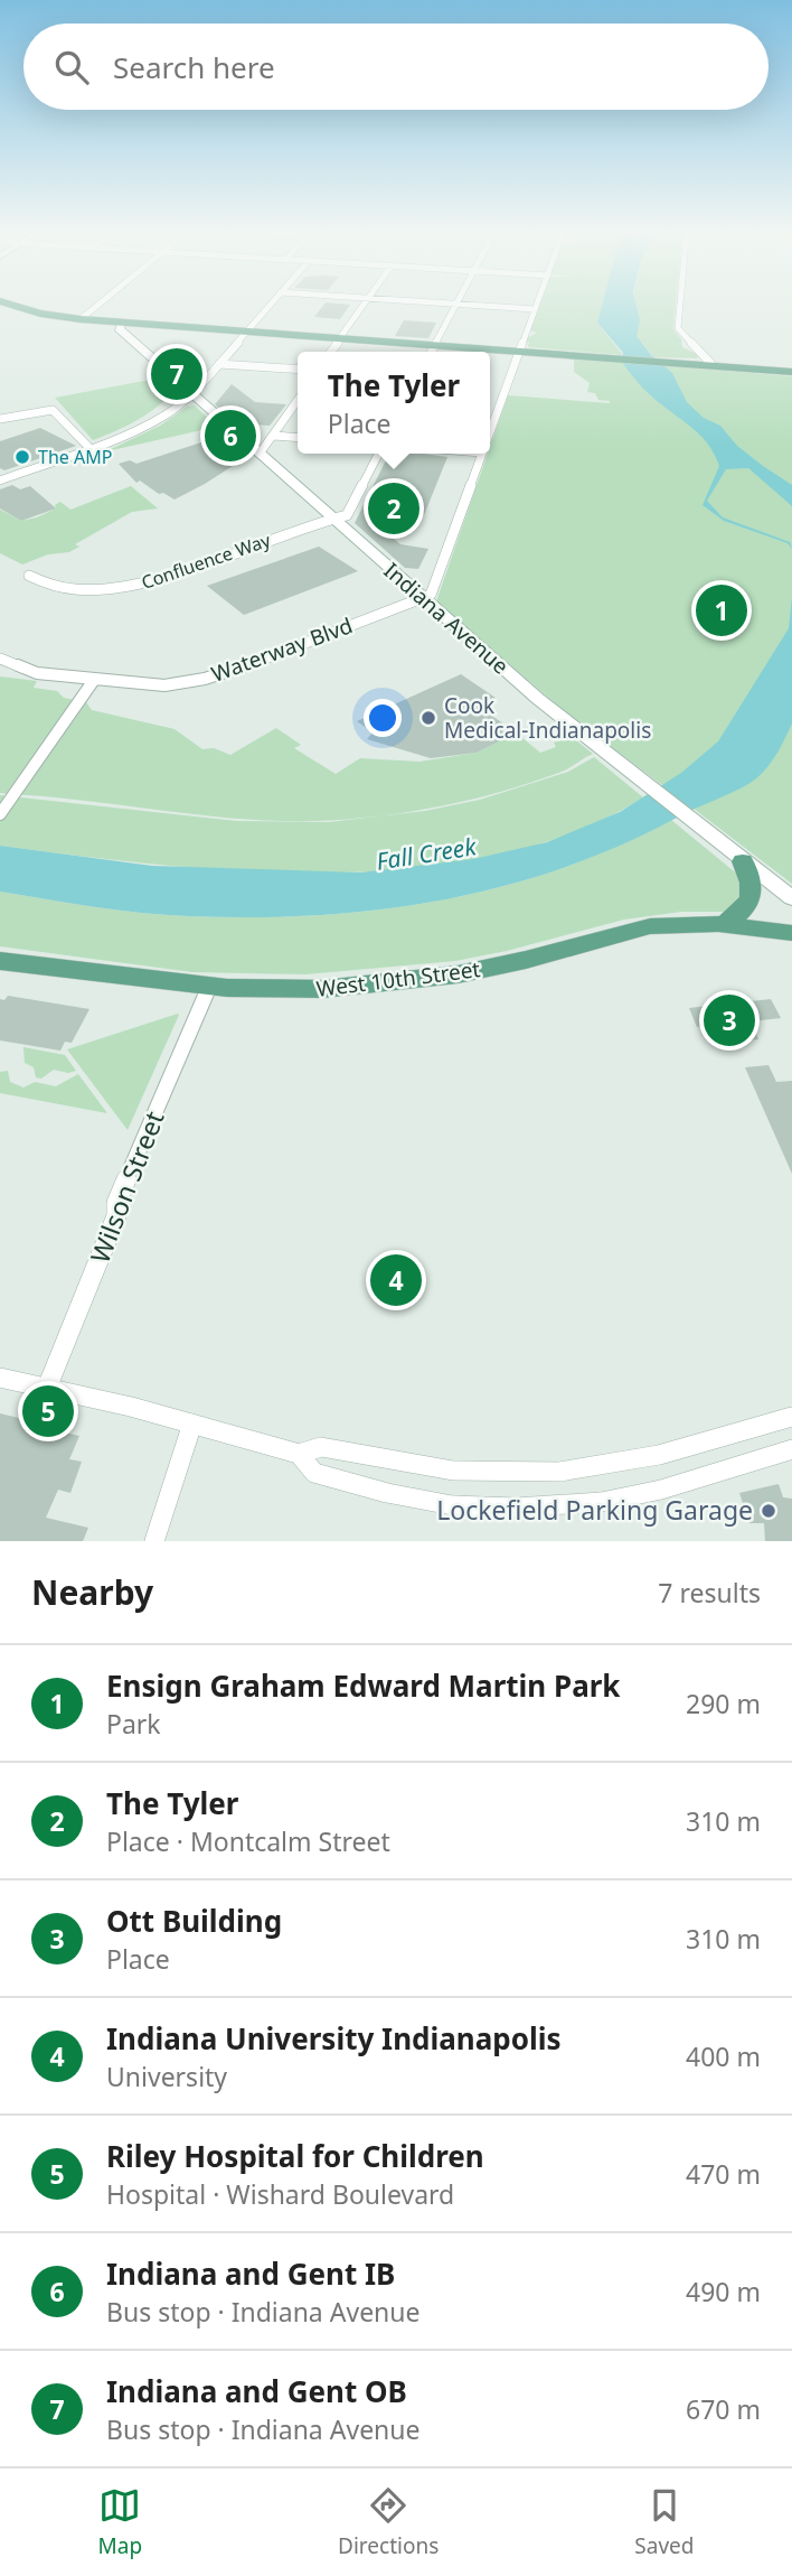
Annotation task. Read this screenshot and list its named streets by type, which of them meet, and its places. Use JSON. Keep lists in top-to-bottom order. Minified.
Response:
{"streets":{"main road":["Indiana Avenue","West 10th Street"],"street":["Confluence Way","Waterway Blvd","Wilson Street"]},"crossings":[["Confluence Way","Indiana Avenue"],["Indiana Avenue","Waterway Blvd"],["West 10th Street","Wilson Street"]],"water":["Fall Creek"],"places":["The AMP","Cook Medical-Indianapolis","Lockefield Parking Garage"],"page":{"search":"Search here","pins":["7","6","2","1","3","4","5"],"popup":["The Tyler","Place"],"heading":["Nearby","7 results"],"list":[{"mark":"1","name":"Ensign Graham Edward Martin Park","note":"Park","value":"290 m"},{"mark":"2","name":"The Tyler","note":"Place · Montcalm Street","value":"310 m"},{"mark":"3","name":"Ott Building","note":"Place","value":"310 m"},{"mark":"4","name":"Indiana University Indianapolis","note":"University","value":"400 m"},{"mark":"5","name":"Riley Hospital for Children","note":"Hospital · Wishard Boulevard","value":"470 m"},{"mark":"6","name":"Indiana and Gent IB","note":"Bus stop · Indiana Avenue","value":"490 m"},{"mark":"7","name":"Indiana and Gent OB","note":"Bus stop · Indiana Avenue","value":"670 m"}],"nav":["Map","Directions","Saved"]}}
